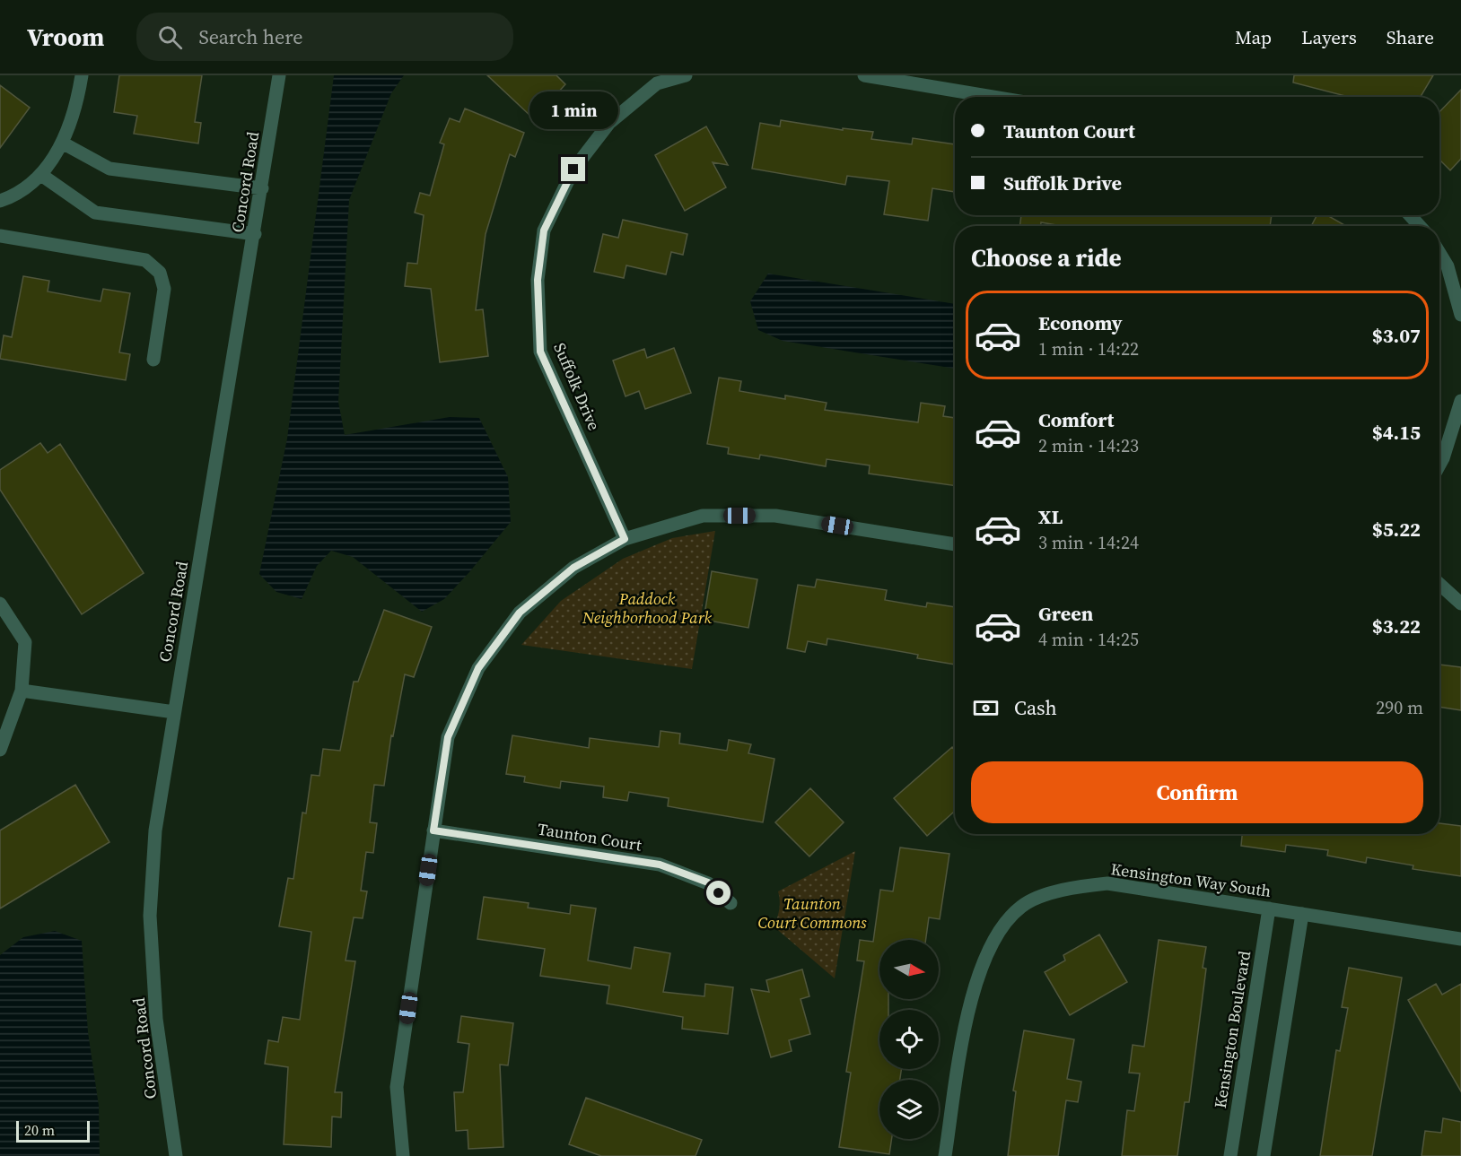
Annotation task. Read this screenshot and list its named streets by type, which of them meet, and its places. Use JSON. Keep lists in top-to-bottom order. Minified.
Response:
{"streets":{"street":["Concord Road","Suffolk Drive","Taunton Court","Kensington Way South","Kensington Boulevard"]},"crossings":[["Kensington Way South","Kensington Boulevard"]],"parks":["Paddock Neighborhood Park","Taunton Court Commons"],"scale_bar":"20 m","north":"right","page":{"header":"Vroom","search":"Search here","nav":["Map","Layers","Share"],"bubble":"1 min","banner":["Taunton Court","Suffolk Drive"],"heading":"Choose a ride","list":[{"name":"Economy","note":"1 min · 14:22","value":"$3.07"},{"name":"Comfort","note":"2 min · 14:23","value":"$4.15"},{"name":"XL","note":"3 min · 14:24","value":"$5.22"},{"name":"Green","note":"4 min · 14:25","value":"$3.22"}],"pay":["Cash","290 m"],"buttons":"Confirm","scale":"20 m"}}
